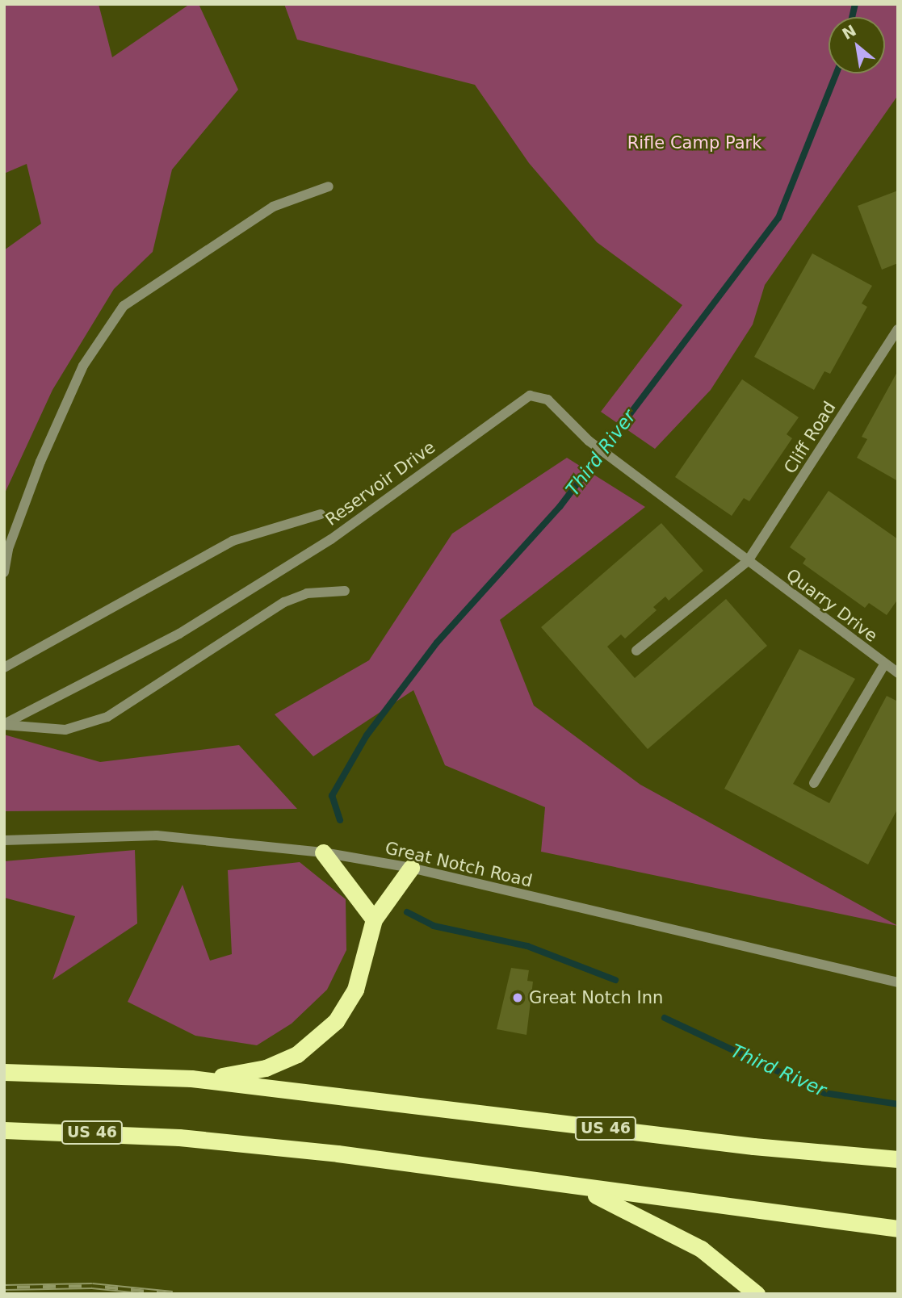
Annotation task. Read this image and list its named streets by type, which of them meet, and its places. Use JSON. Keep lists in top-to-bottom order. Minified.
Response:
{"streets":{"highway":["US 46"],"street":["Cliff Road","Reservoir Drive","Quarry Drive","Great Notch Road"]},"crossings":[["Cliff Road","Reservoir Drive"],["Cliff Road","Quarry Drive"],["Reservoir Drive","Quarry Drive"]],"water":["Third River"],"parks":["Rifle Camp Park"],"places":["Great Notch Inn"],"north":"top left"}
